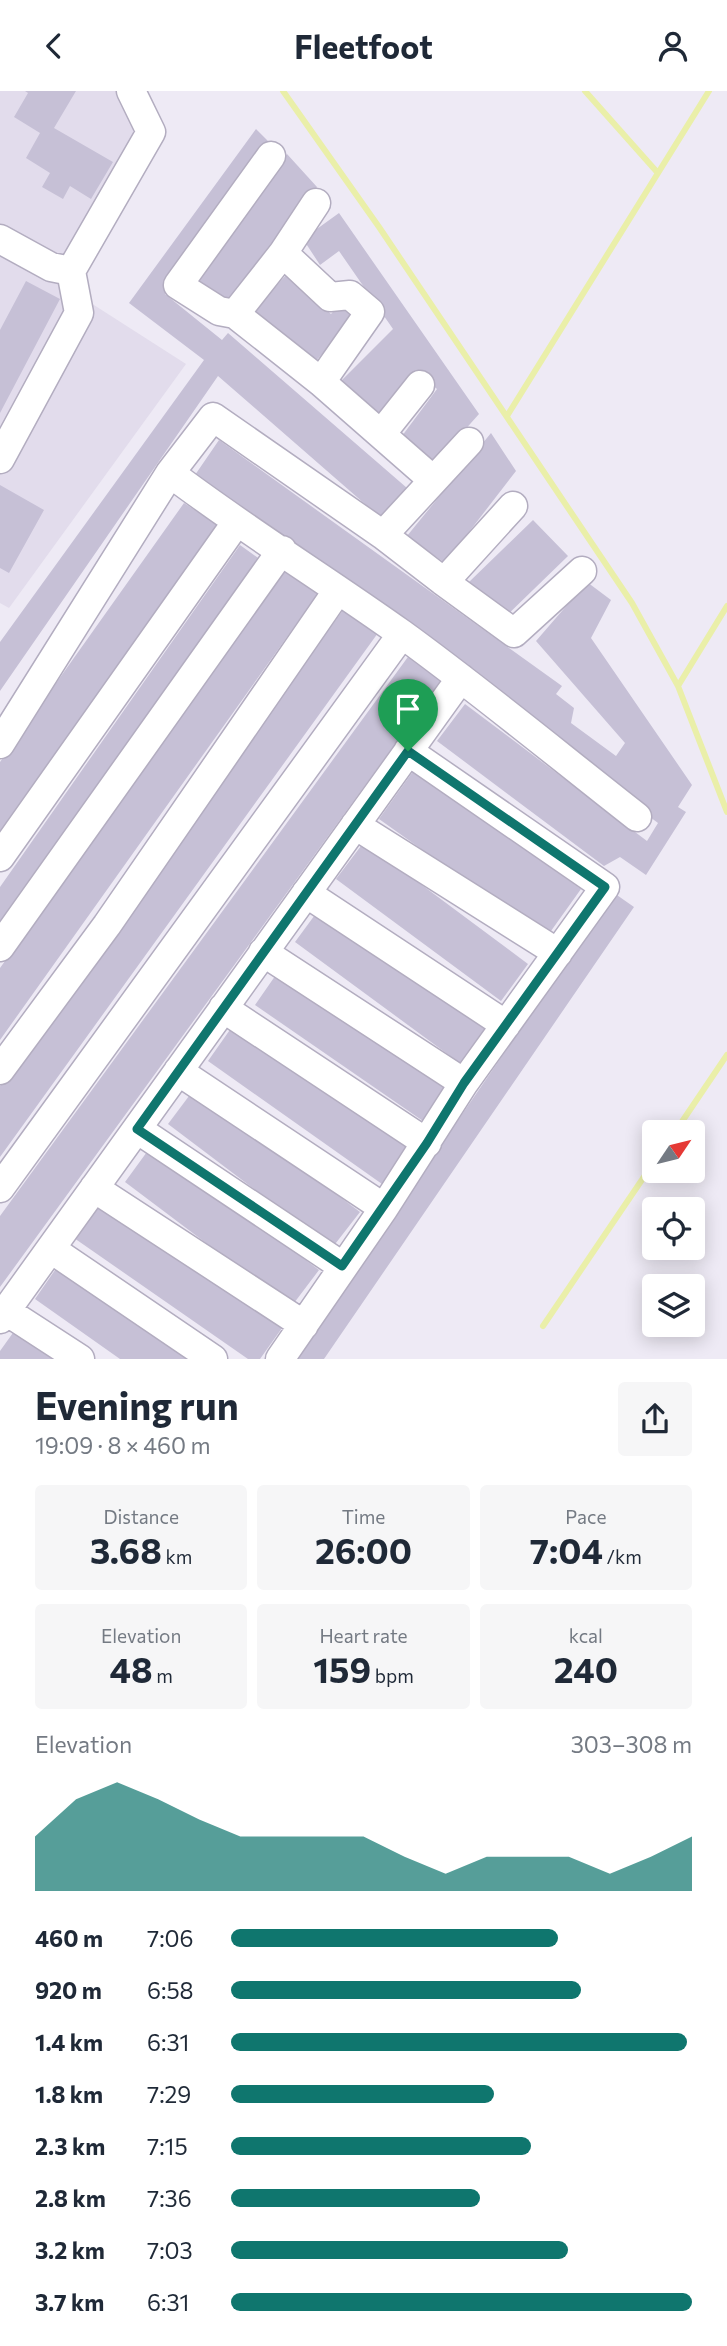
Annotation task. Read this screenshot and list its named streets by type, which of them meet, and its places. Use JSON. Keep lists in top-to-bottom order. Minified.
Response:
{"north":"top right","page":{"header":"Fleetfoot","heading":["Evening run","19:09 · 8 × 460 m"],"stats":[["Distance","3.68 km"],["Time","26:00"],["Pace","7:04 /km"],["Elevation","48 m"],["Heart rate","159 bpm"],["kcal","240"]],"chart":["Elevation","303–308 m"],"list":[{"name":"460 m","note":"7:06"},{"name":"920 m","note":"6:58"},{"name":"1.4 km","note":"6:31"},{"name":"1.8 km","note":"7:29"},{"name":"2.3 km","note":"7:15"},{"name":"2.8 km","note":"7:36"},{"name":"3.2 km","note":"7:03"},{"name":"3.7 km","note":"6:31"}]}}
